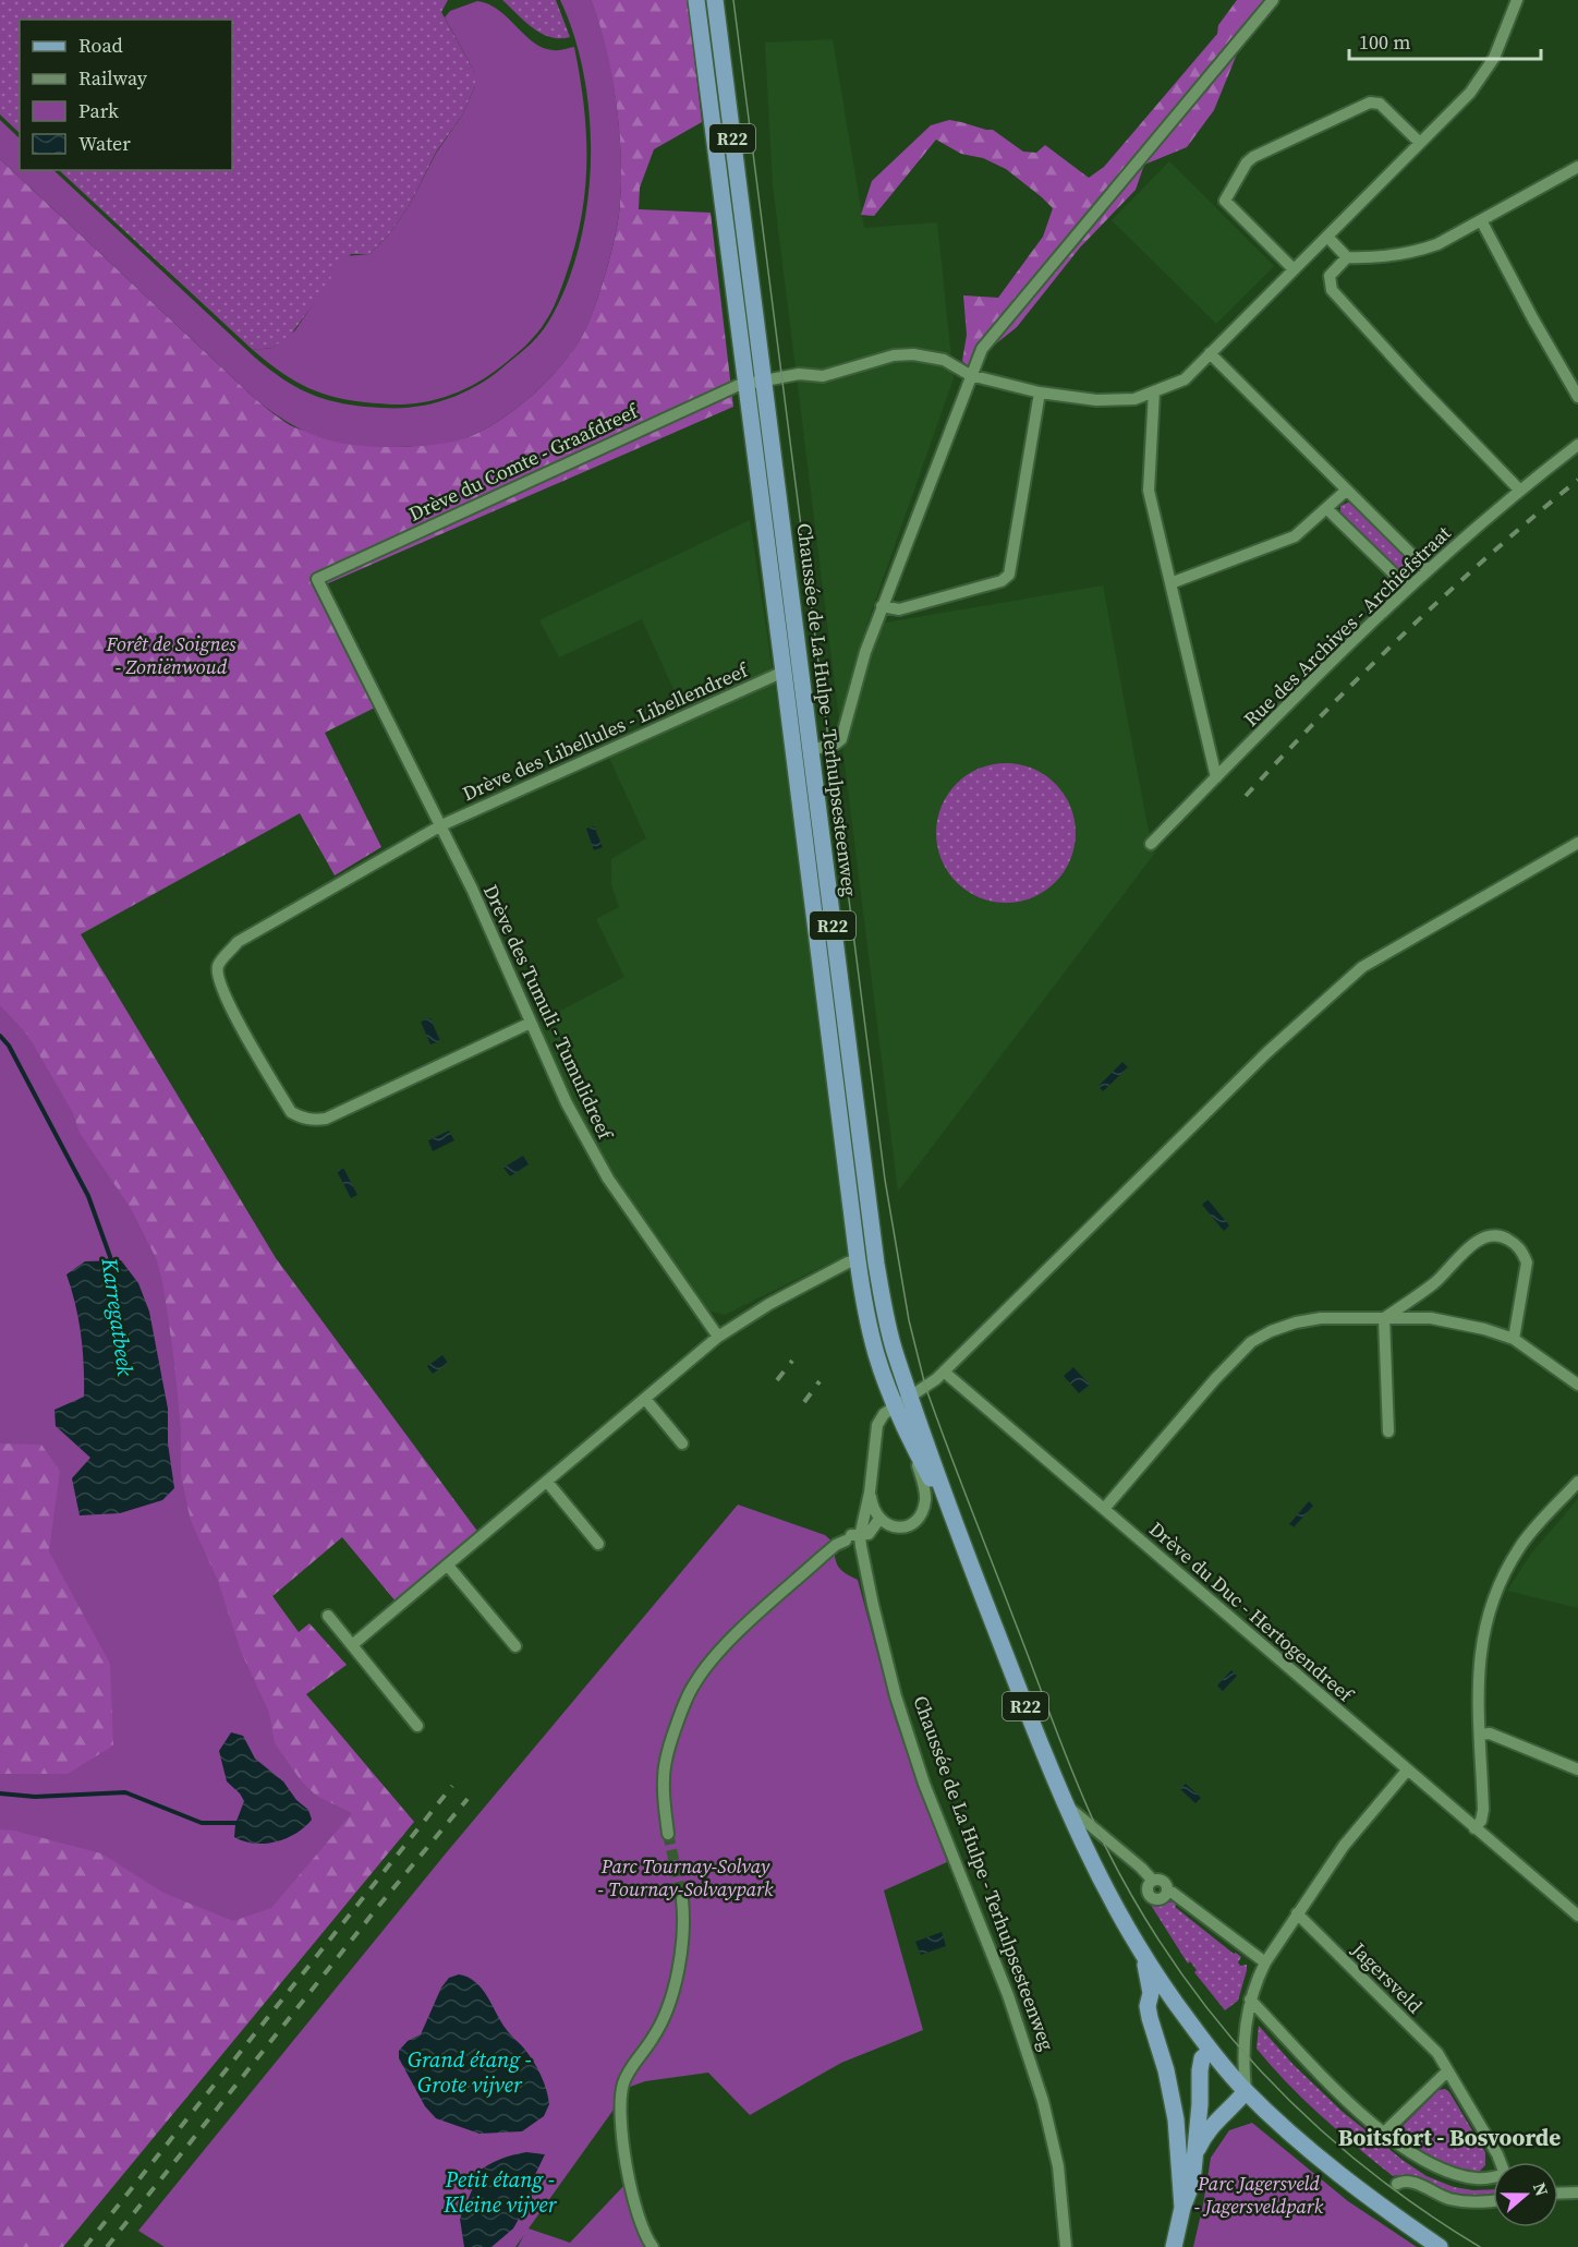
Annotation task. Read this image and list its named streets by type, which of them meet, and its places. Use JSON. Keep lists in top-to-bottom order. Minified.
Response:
{"streets":{"main road":["R22","Chaussée de La Hulpe - Terhulpsesteenweg"],"street":["Drève du Comte - Graafdreef","Rue des Archives - Archiefstraat","Drève des Libellules - Libellendreef","Drève des Tumuli - Tumulidreef","Drève du Duc - Hertogendreef","Jagersveld"]},"crossings":[["R22","Drève du Comte - Graafdreef"],["R22","Chaussée de La Hulpe - Terhulpsesteenweg"],["Drève du Comte - Graafdreef","Chaussée de La Hulpe - Terhulpsesteenweg"],["Drève du Comte - Graafdreef","Drève des Tumuli - Tumulidreef"],["Chaussée de La Hulpe - Terhulpsesteenweg","Drève des Libellules - Libellendreef"],["Drève des Libellules - Libellendreef","Drève des Tumuli - Tumulidreef"]],"districts":["Boitsfort - Bosvoorde"],"water":["Karregatbeek","Grand étang - Grote vijver","Petit étang - Kleine vijver"],"parks":["Forêt de Soignes - Zoniënwoud","Parc Tournay-Solvay - Tournay-Solvaypark","Parc Jagersveld - Jagersveldpark"],"legend":["Road","Railway","Park","Water"],"scale_bar":"100 m","north":"right"}
